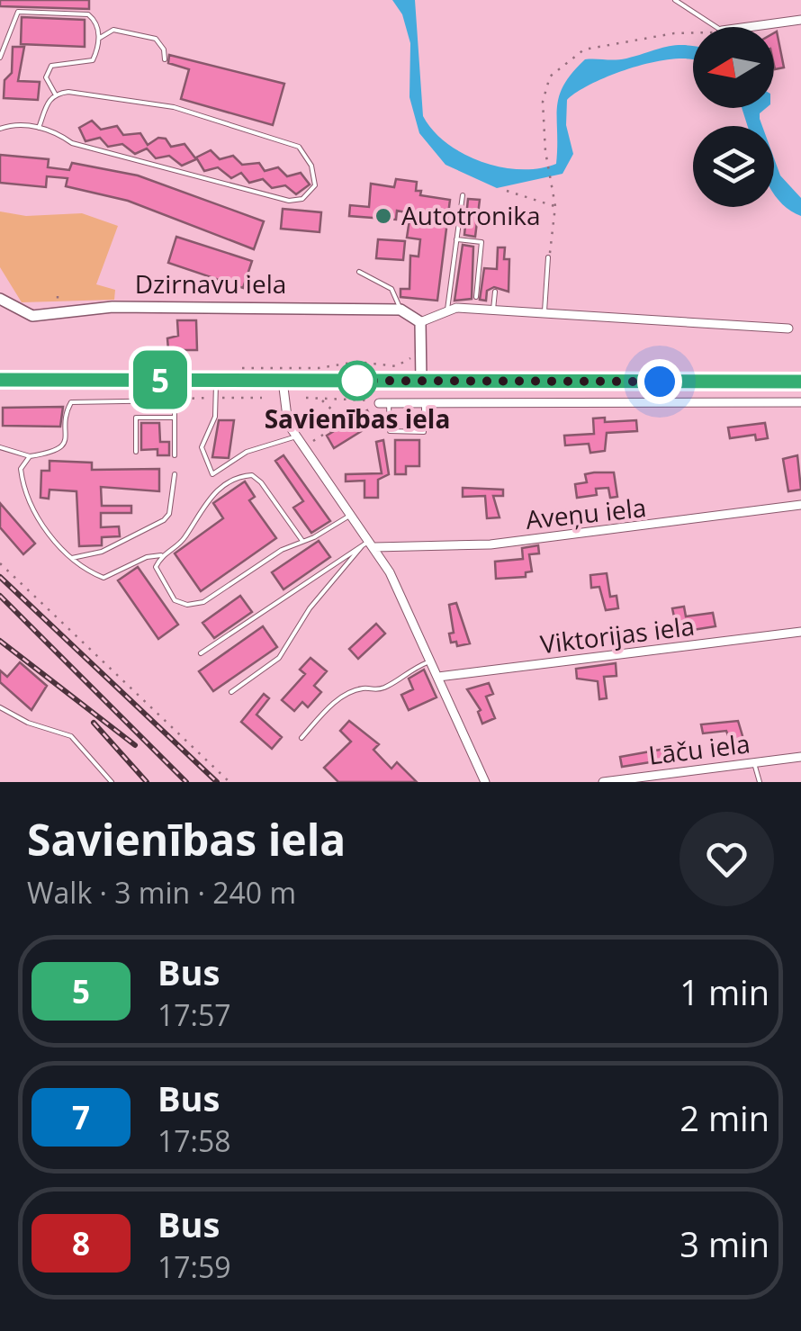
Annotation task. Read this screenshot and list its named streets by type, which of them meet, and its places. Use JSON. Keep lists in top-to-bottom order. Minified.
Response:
{"streets":{"street":["Dzirnavu iela","Aveņu iela","Viktorijas iela","Lāču iela"]},"places":["Autotronika","Savienības iela"],"lines":["bus line 5"],"north":"left","page":{"on_map":"5","heading":["Savienības iela","Walk · 3 min · 240 m"],"list":[{"mark":"5","name":"Bus","note":"17:57","value":"1 min"},{"mark":"7","name":"Bus","note":"17:58","value":"2 min"},{"mark":"8","name":"Bus","note":"17:59","value":"3 min"}]}}
